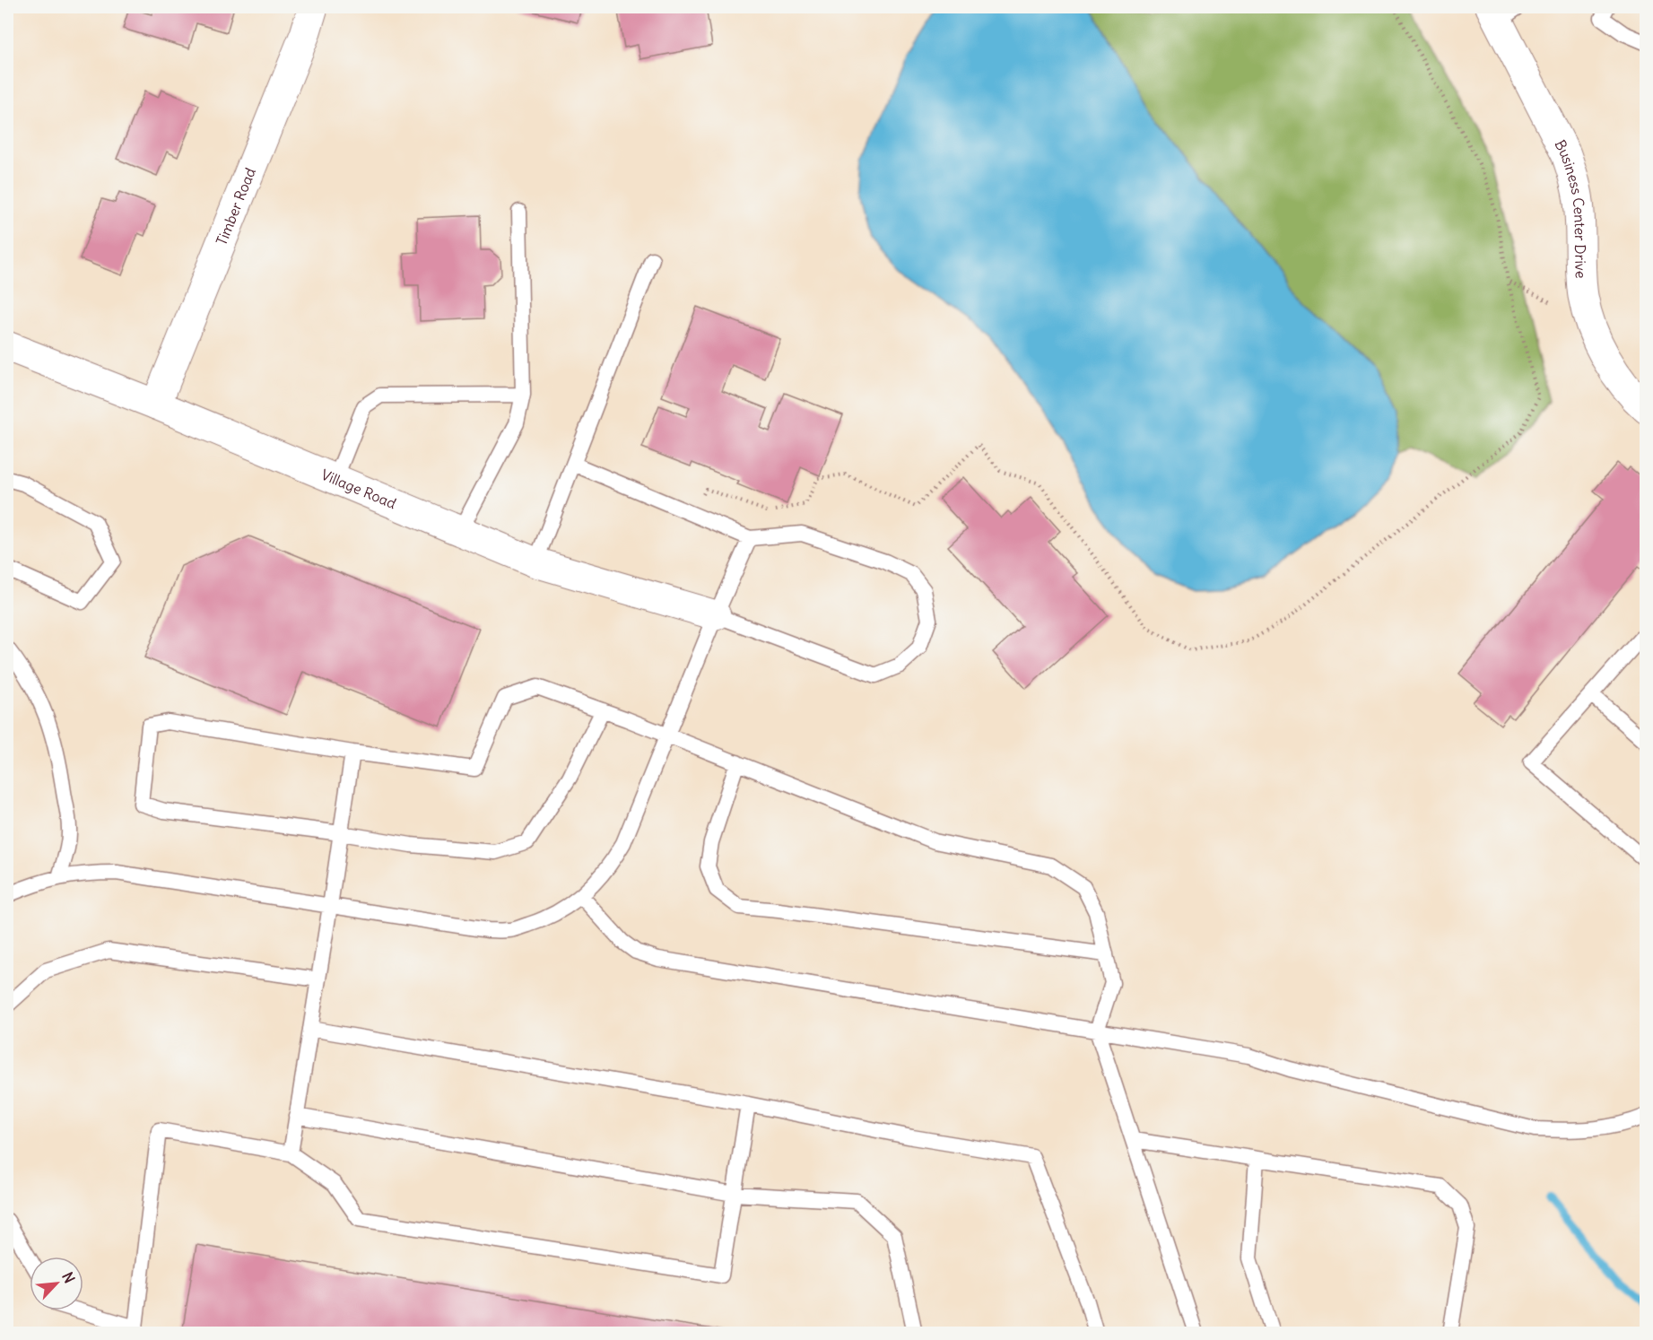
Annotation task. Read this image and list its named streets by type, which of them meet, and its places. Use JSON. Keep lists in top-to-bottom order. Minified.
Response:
{"streets":{"street":["Timber Road","Business Center Drive","Village Road"]},"crossings":[["Timber Road","Village Road"]],"north":"top right"}
